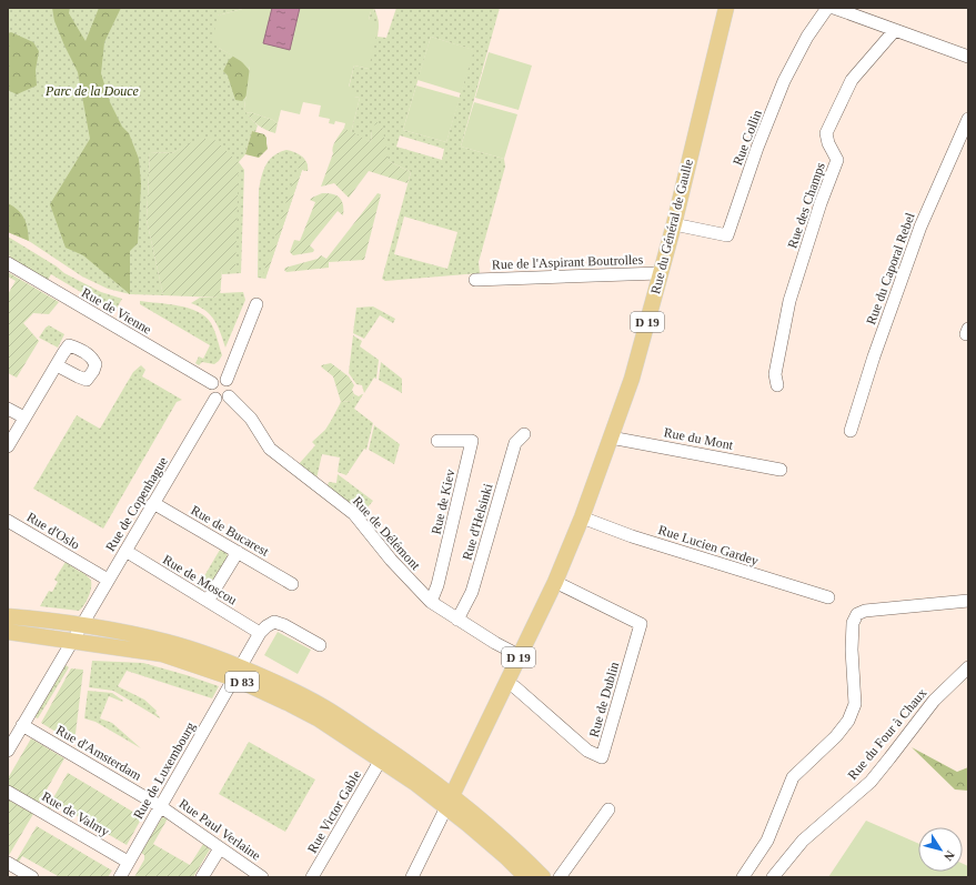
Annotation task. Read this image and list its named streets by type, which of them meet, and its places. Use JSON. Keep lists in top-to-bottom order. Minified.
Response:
{"streets":{"main road":["Rue du Général de Gaulle","D 19","D 83"],"street":["Rue Collin","Rue des Champs","Rue de l'Aspirant Boutrolles","Rue du Caporal Rebel","Rue de Vienne","Rue du Mont","Rue de Kiev","Rue de Copenhague","Rue d'Helsinki","Rue d'Oslo","Rue de Bucarest","Rue de Délémont","Rue Lucien Gardey","Rue de Moscou","Rue de Dublin","Rue du Four à Chaux","Rue d'Amsterdam","Rue de Luxembourg","Rue Victor Gable","Rue de Valmy","Rue Paul Verlaine"]},"crossings":[["Rue Collin","Rue du Général de Gaulle"],["Rue du Général de Gaulle","Rue de l'Aspirant Boutrolles"],["Rue du Général de Gaulle","D 19"],["Rue du Général de Gaulle","Rue du Mont"],["Rue du Général de Gaulle","Rue Lucien Gardey"],["Rue de Vienne","Rue de Copenhague"],["Rue de Vienne","Rue de Délémont"],["D 19","Rue de Délémont"],["D 19","Rue Lucien Gardey"],["D 19","D 83"],["D 19","Rue de Dublin"],["Rue de Kiev","Rue de Délémont"],["Rue de Copenhague","Rue d'Oslo"],["Rue de Copenhague","Rue de Bucarest"],["Rue de Copenhague","Rue de Délémont"],["Rue de Copenhague","Rue de Moscou"],["Rue de Copenhague","D 83"],["Rue de Copenhague","Rue d'Amsterdam"],["Rue d'Helsinki","Rue de Délémont"],["D 83","Rue de Luxembourg"],["D 83","Rue Victor Gable"],["Rue d'Amsterdam","Rue de Luxembourg"],["Rue d'Amsterdam","Rue Paul Verlaine"],["Rue de Luxembourg","Rue de Valmy"],["Rue de Luxembourg","Rue Paul Verlaine"]],"parks":["Parc de la Douce"],"north":"bottom right"}
